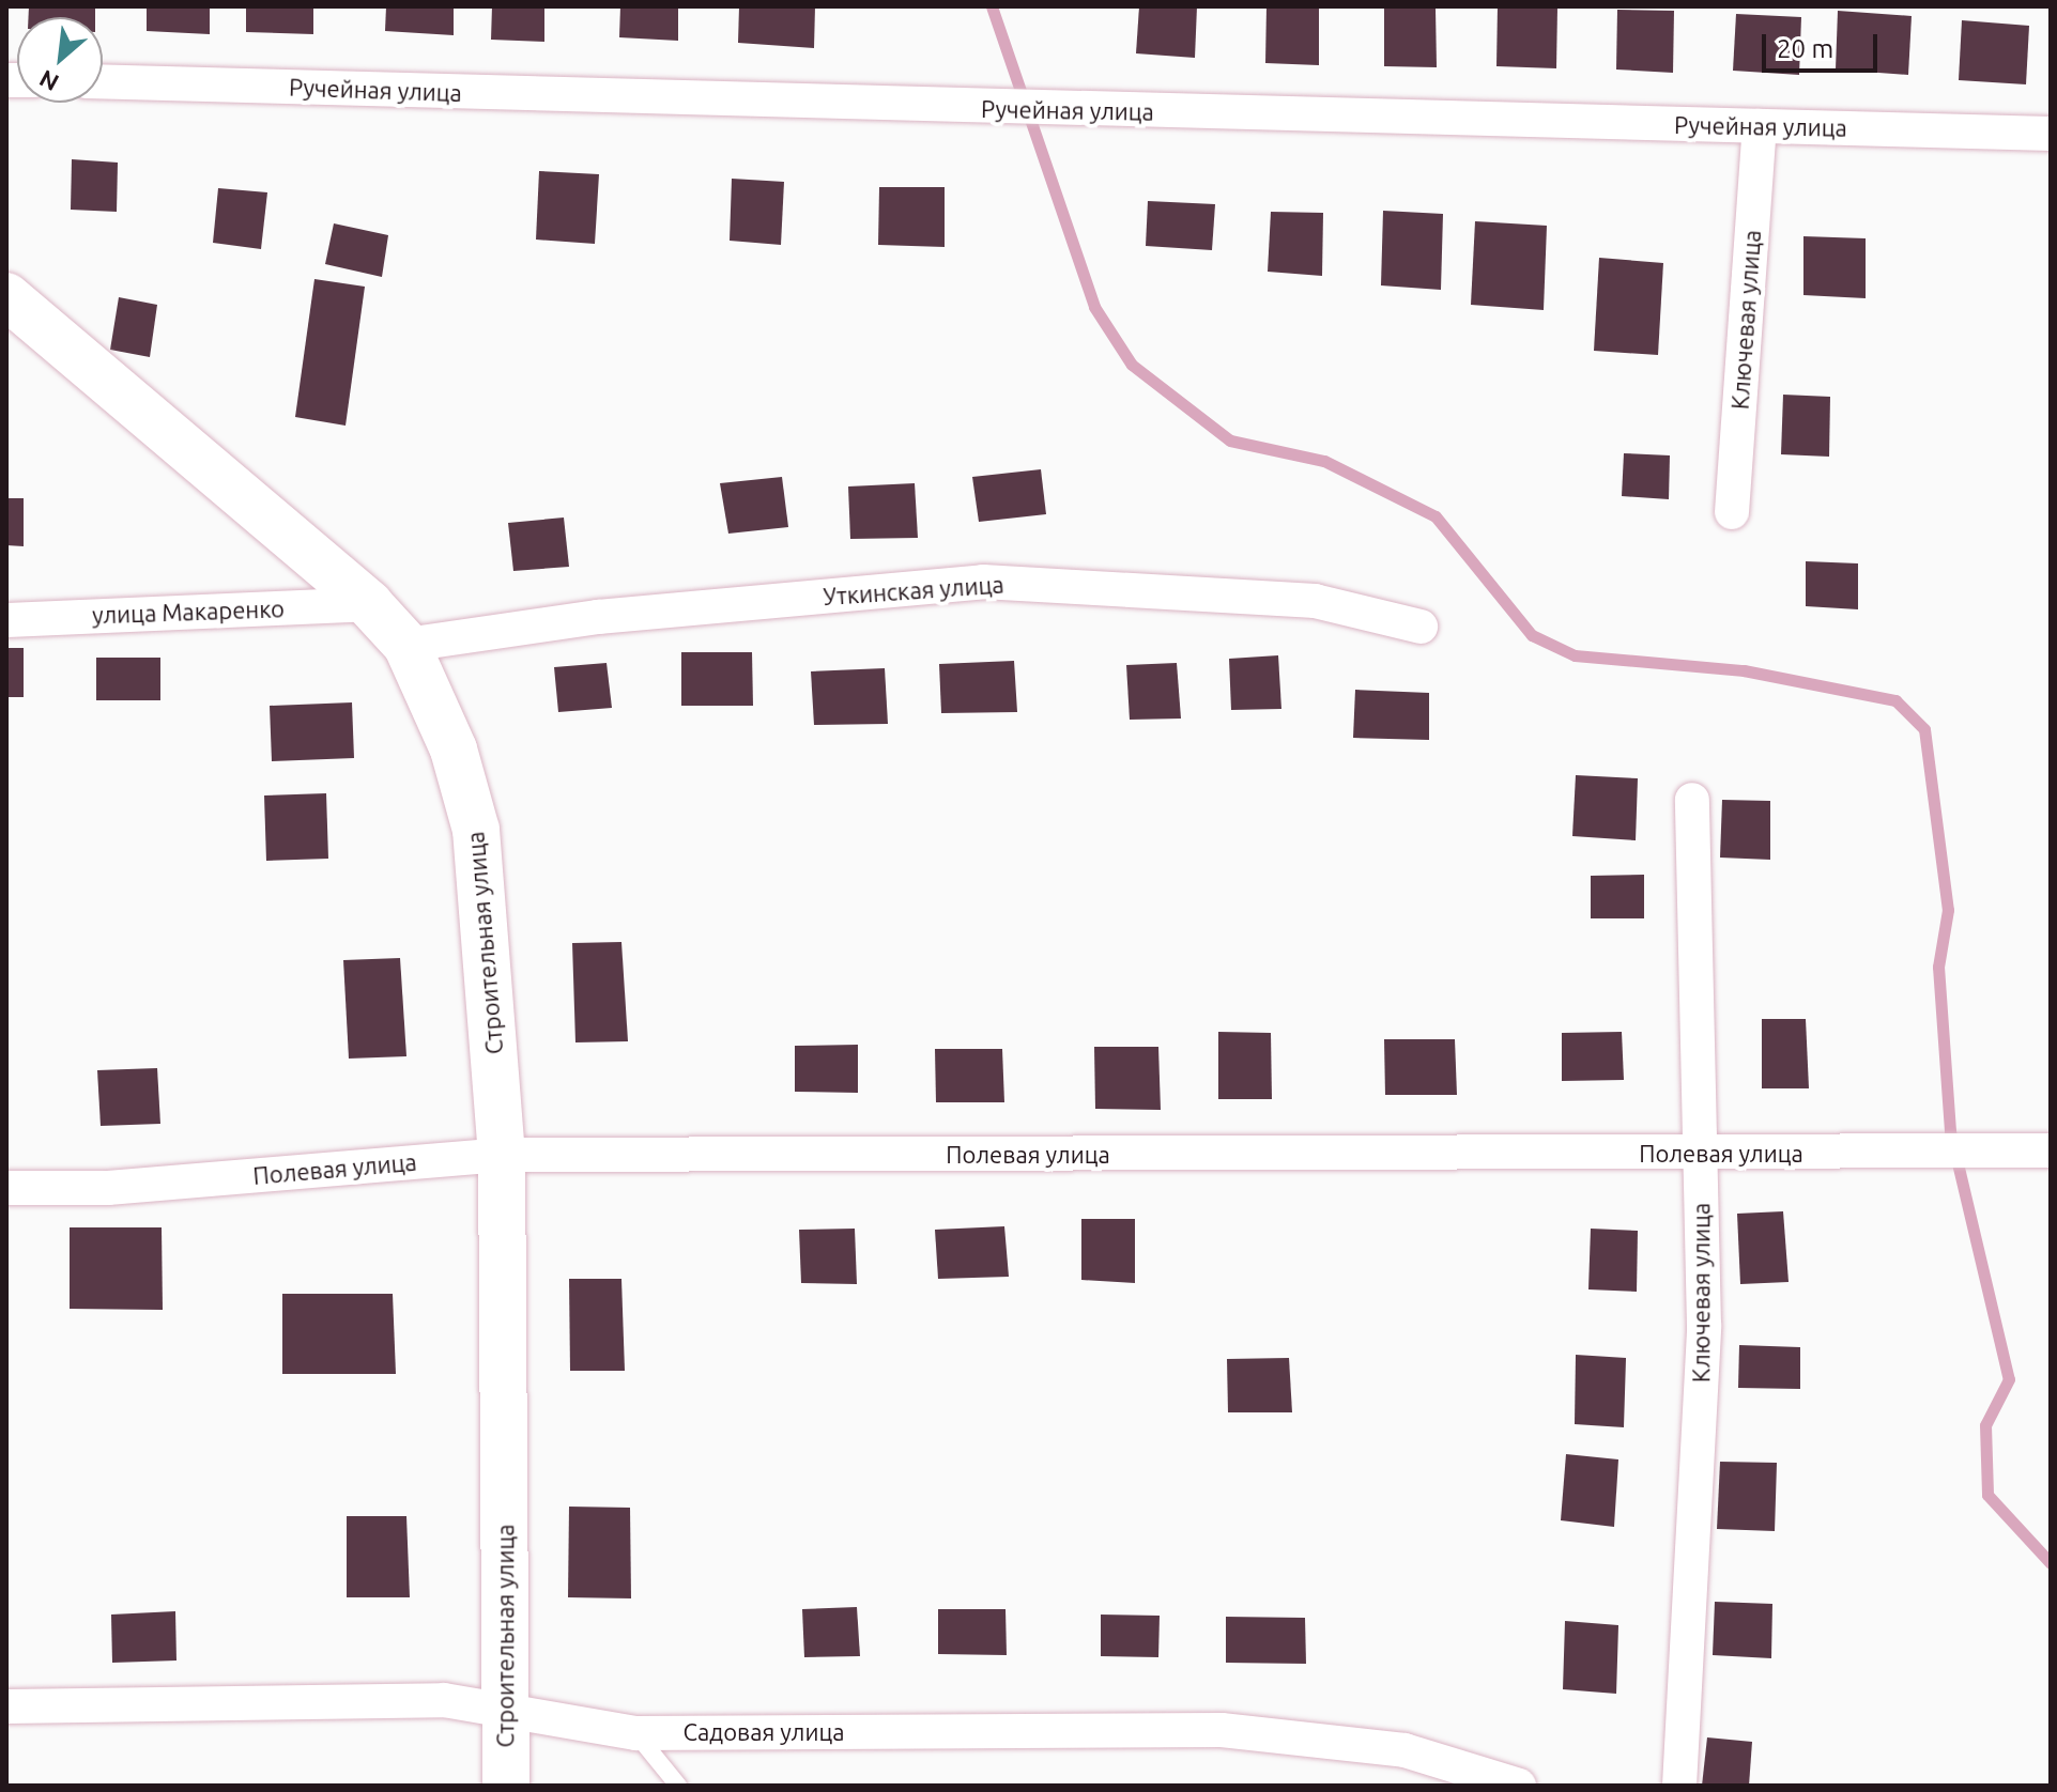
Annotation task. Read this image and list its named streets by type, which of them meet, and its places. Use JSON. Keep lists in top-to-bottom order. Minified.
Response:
{"streets":{"street":["Ручейная улица","Ключевая улица","Уткинская улица","улица Макаренко","Строительная улица","Полевая улица","Садовая улица"]},"crossings":[["Ручейная улица","Ключевая улица"],["Ключевая улица","Полевая улица"],["Уткинская улица","Строительная улица"],["улица Макаренко","Строительная улица"],["Строительная улица","Полевая улица"],["Строительная улица","Садовая улица"]],"scale_bar":"20 m","north":"bottom left"}
